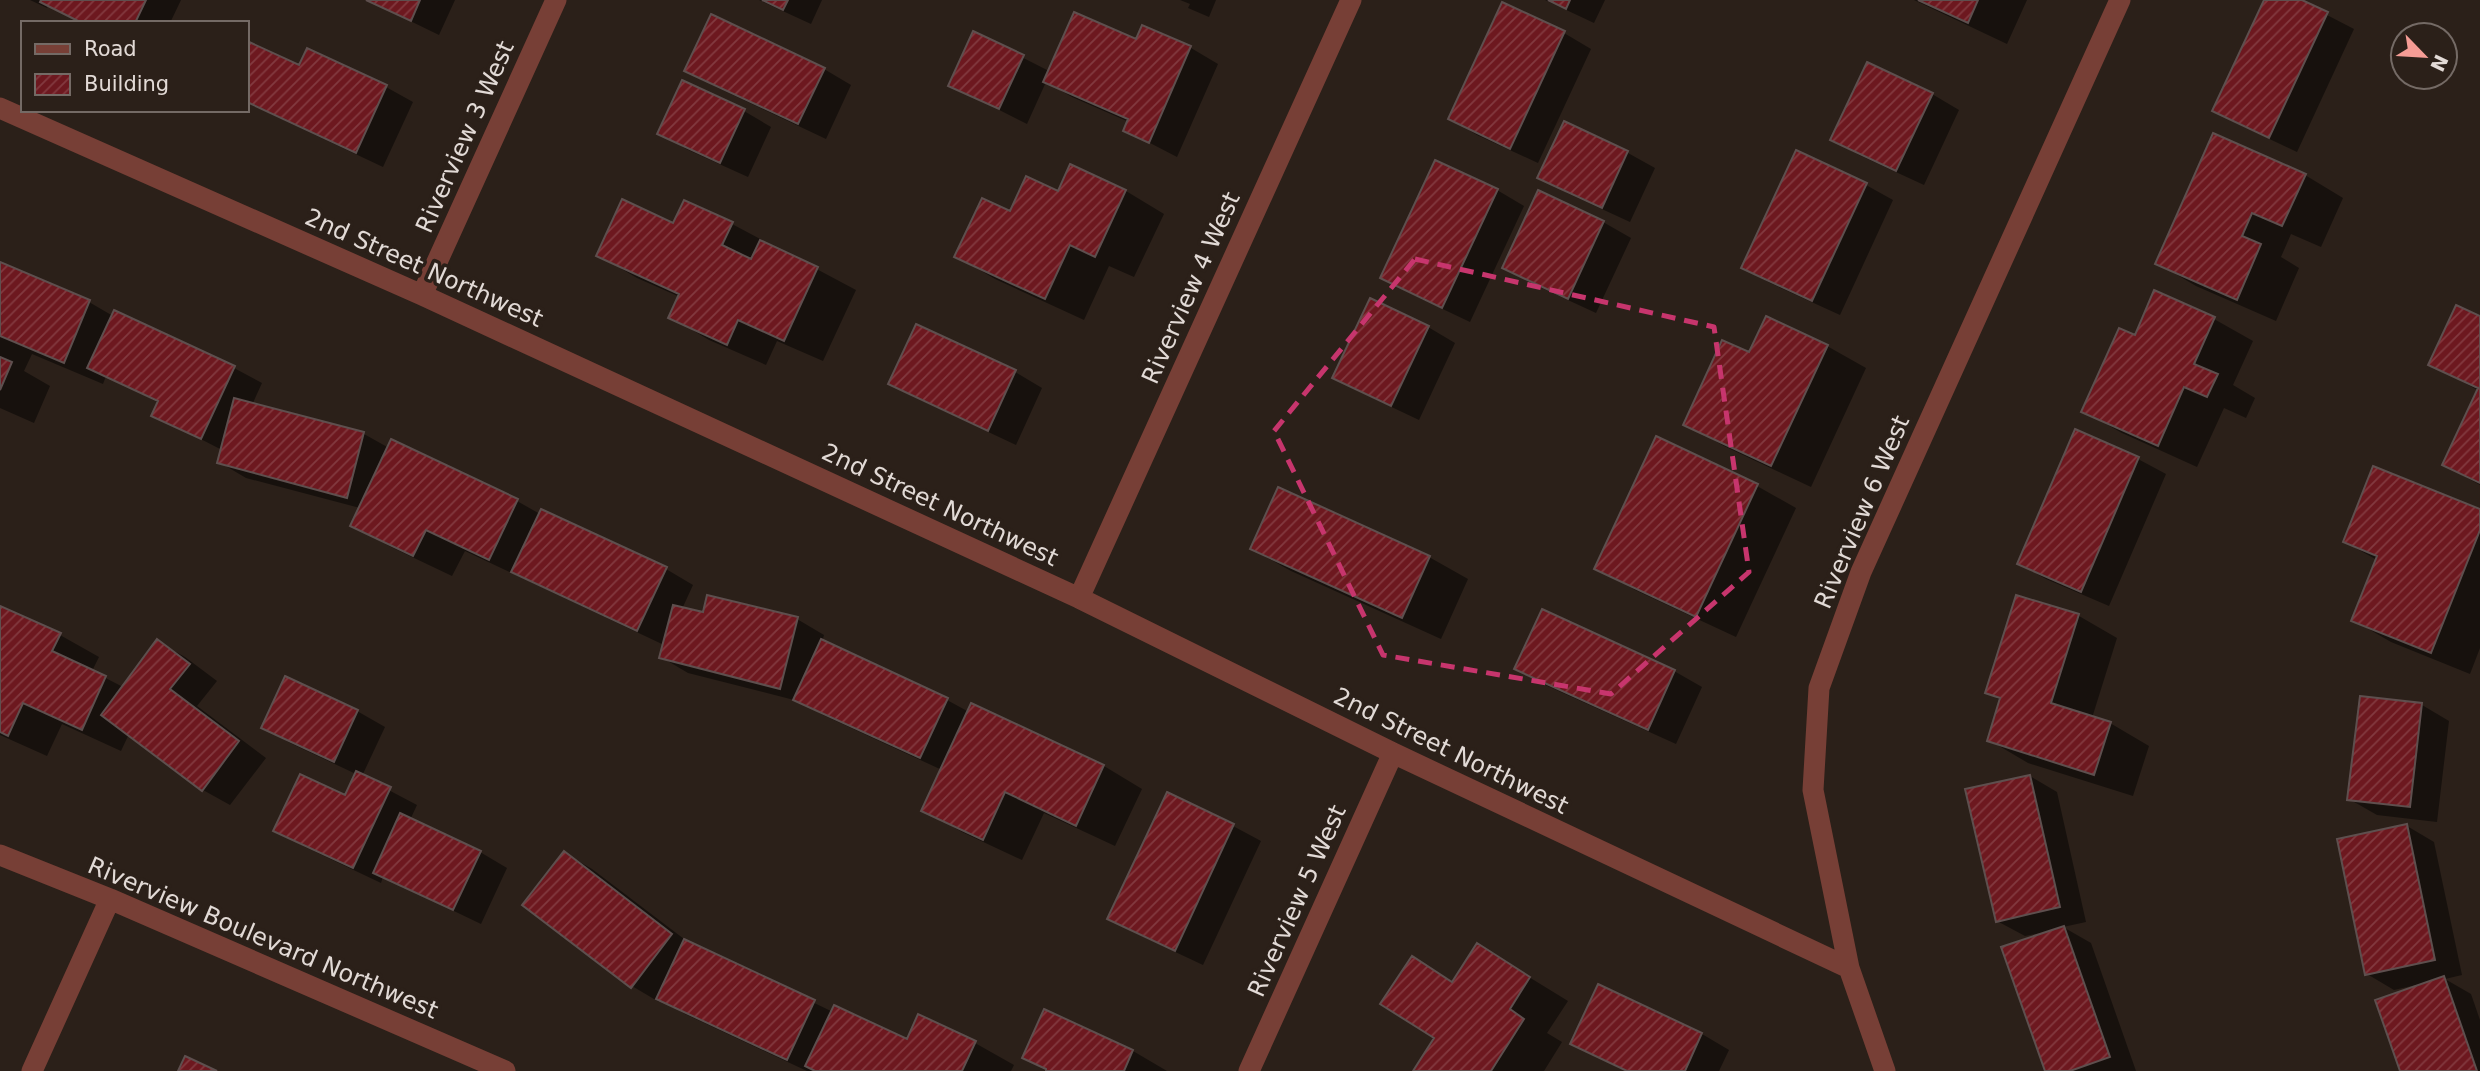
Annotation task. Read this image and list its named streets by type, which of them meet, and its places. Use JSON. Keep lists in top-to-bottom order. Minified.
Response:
{"streets":{"street":["Riverview 3 West","2nd Street Northwest","Riverview 4 West","Riverview 6 West","Riverview 5 West","Riverview Boulevard Northwest"]},"crossings":[["Riverview 3 West","2nd Street Northwest"],["2nd Street Northwest","Riverview 4 West"],["2nd Street Northwest","Riverview 6 West"],["2nd Street Northwest","Riverview 5 West"]],"legend":["Road","Building"],"north":"bottom right"}
